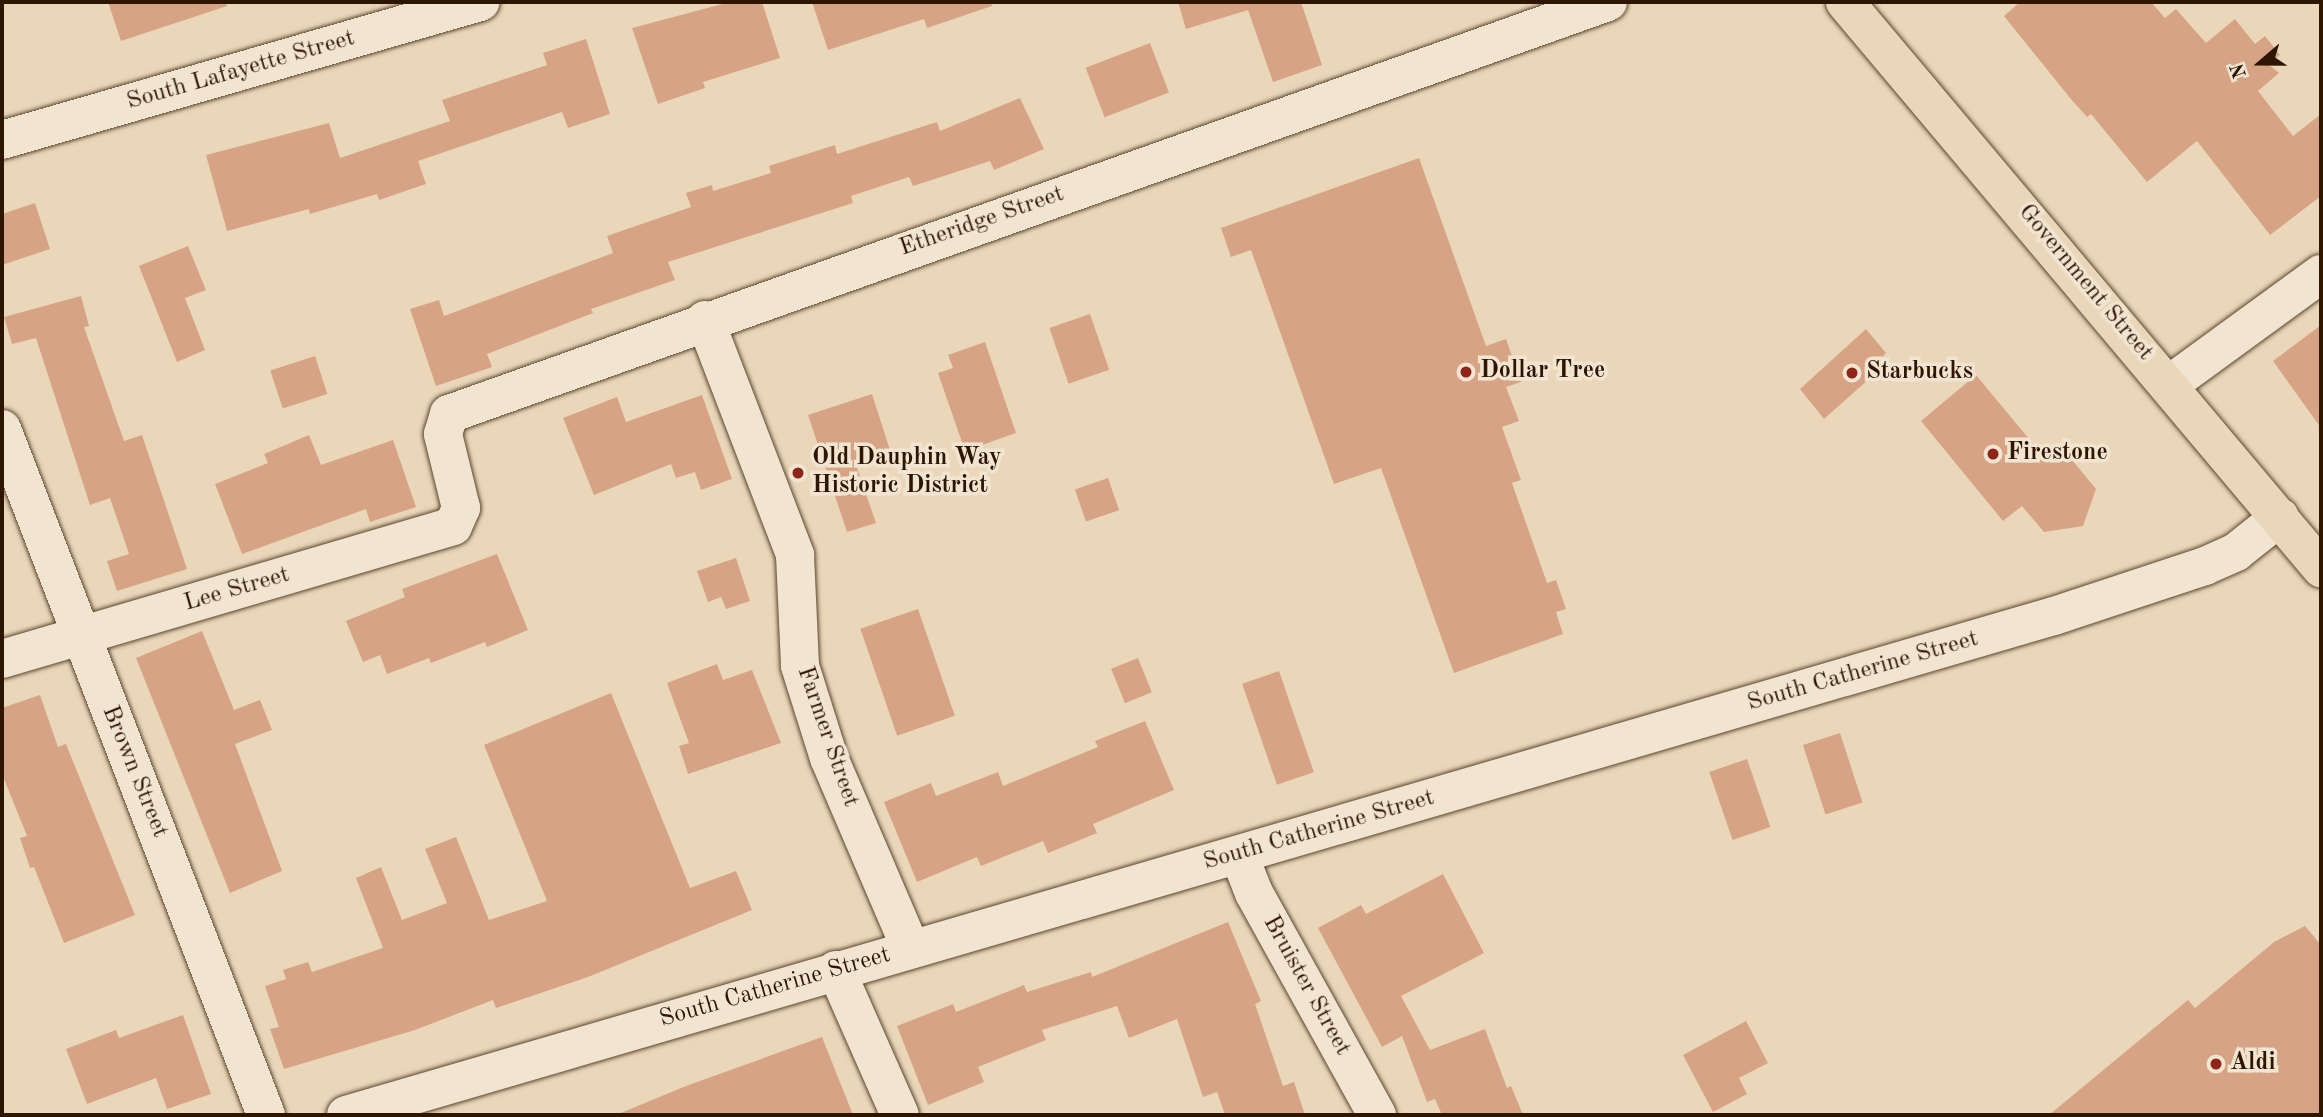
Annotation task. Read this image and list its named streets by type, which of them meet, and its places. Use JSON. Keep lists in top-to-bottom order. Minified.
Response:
{"streets":{"main road":["Government Street"],"street":["South Lafayette Street","Etheridge Street","Lee Street","South Catherine Street","Farmer Street","Brown Street","Bruister Street"]},"crossings":[["Etheridge Street","Lee Street"],["Etheridge Street","Farmer Street"],["Government Street","South Catherine Street"],["Lee Street","Brown Street"],["South Catherine Street","Farmer Street"],["South Catherine Street","Bruister Street"]],"places":["Dollar Tree","Starbucks","Firestone","Old Dauphin Way Historic District","Aldi"],"north":"left"}
